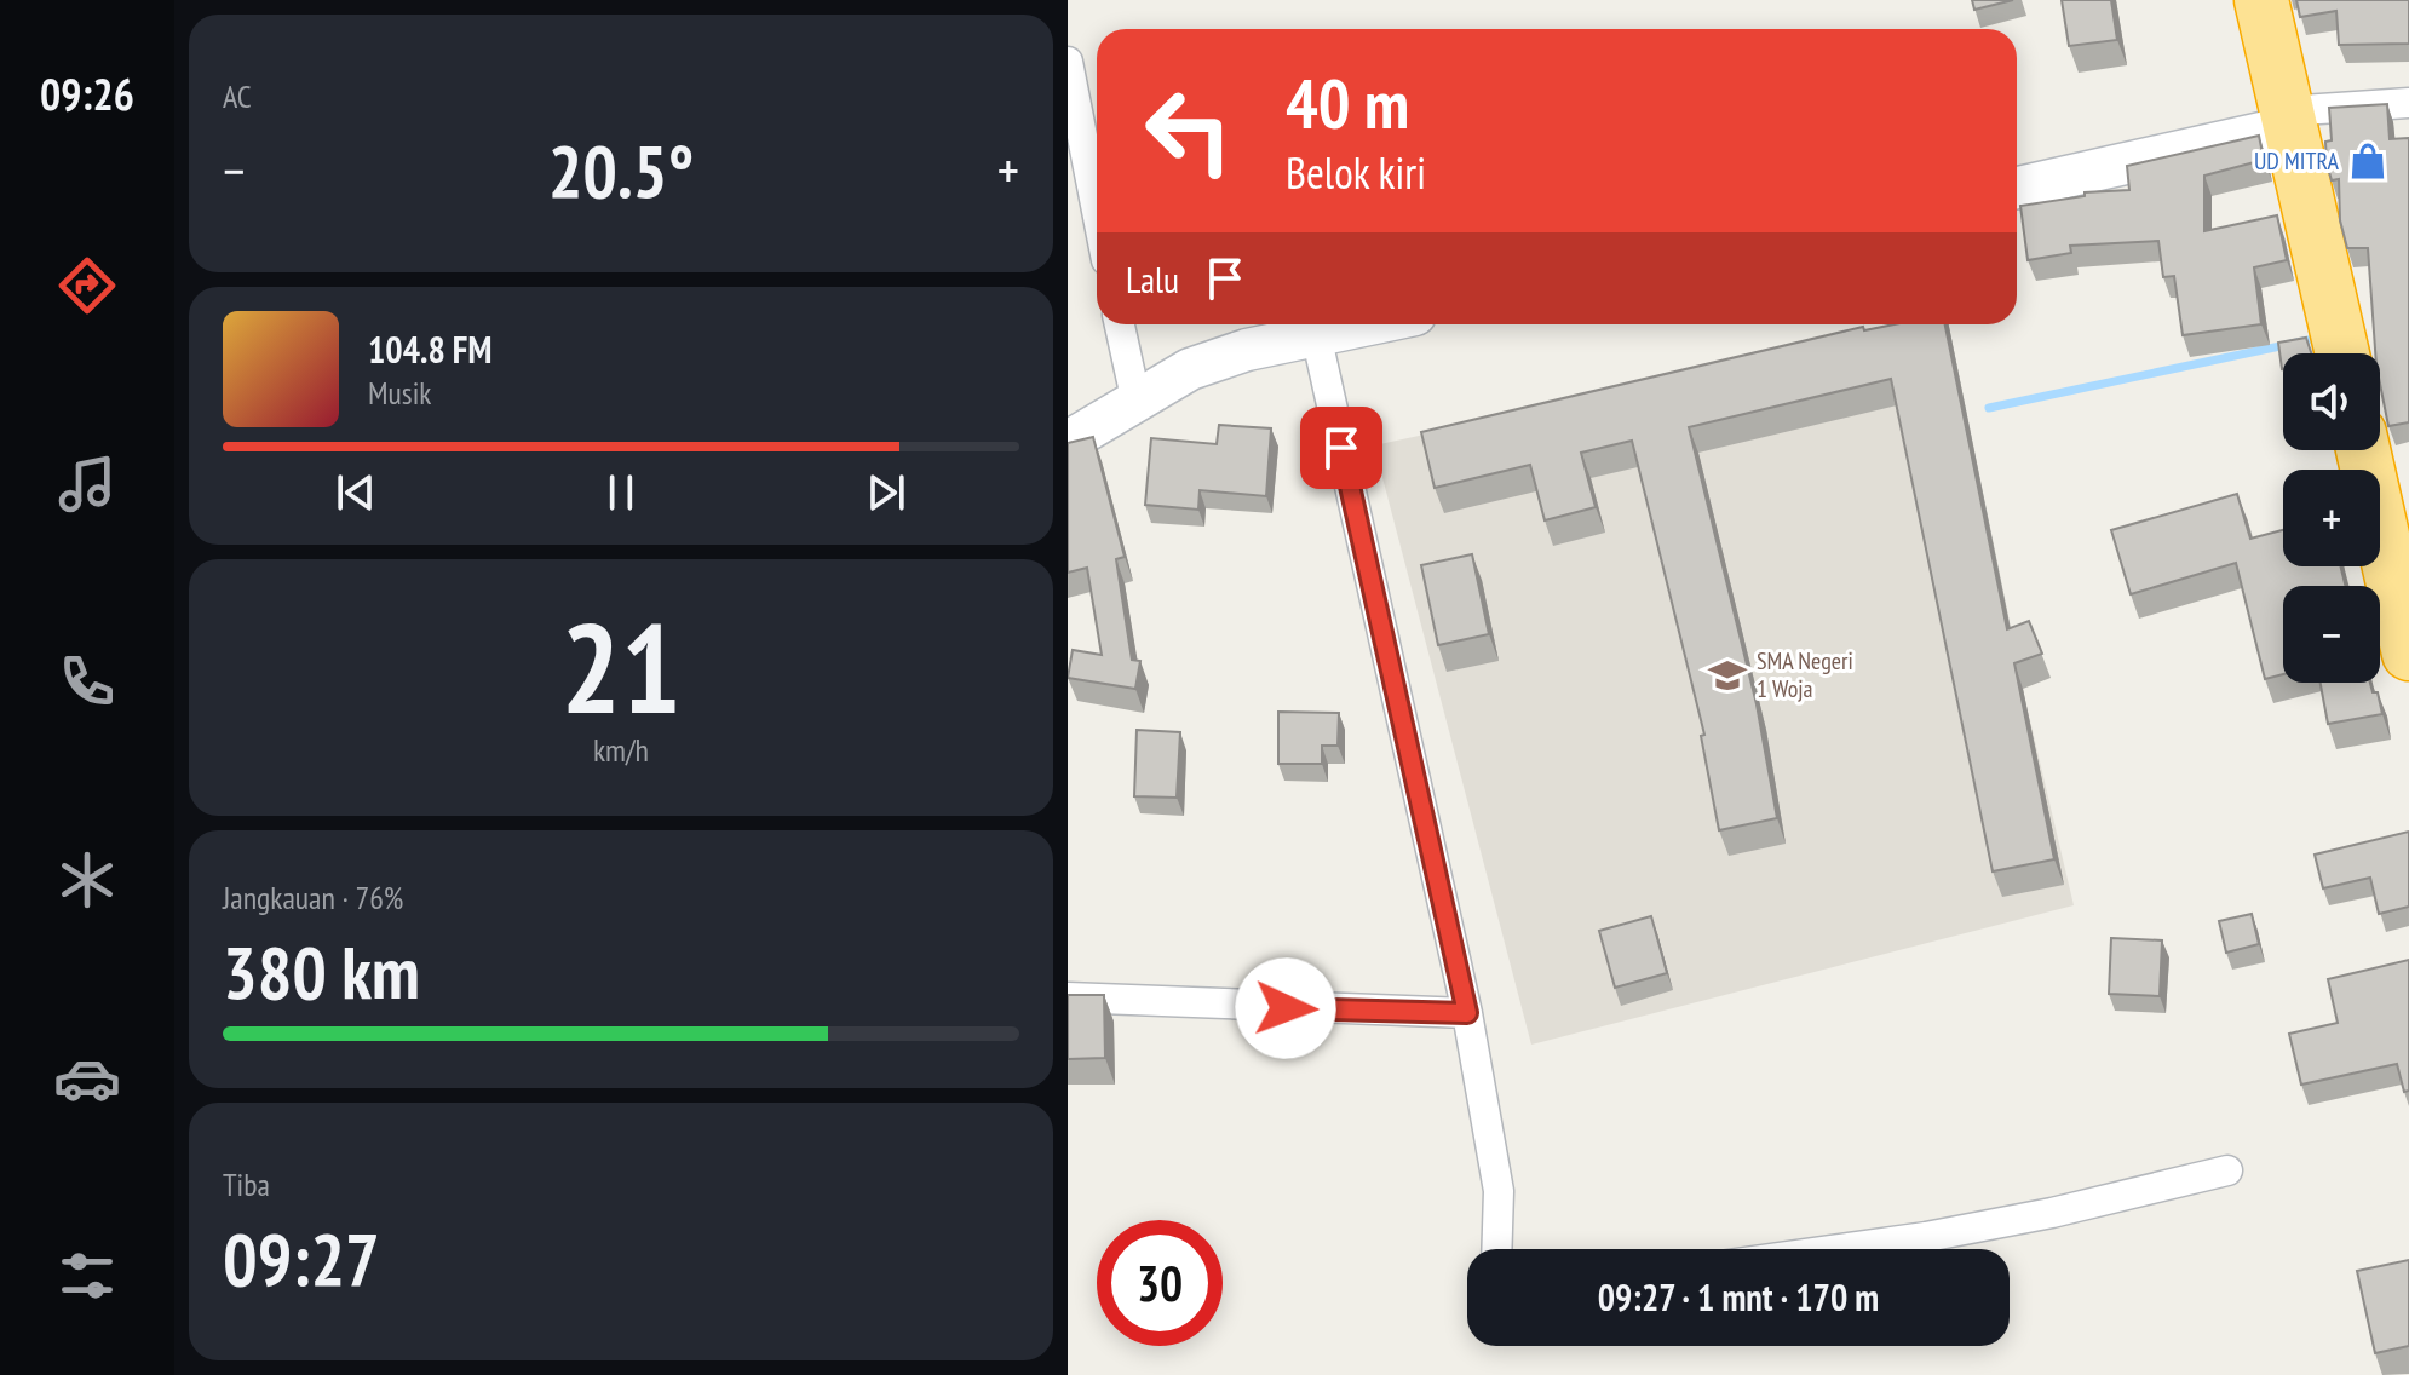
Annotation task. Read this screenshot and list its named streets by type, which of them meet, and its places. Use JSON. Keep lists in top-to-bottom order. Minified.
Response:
{"places":{"shop":["UD MITRA"],"school or university":["SMA Negeri 1 Woja"]},"page":{"tabs":"09:26","tile":["AC",["21","km/h"],["Jangkauan · 76%","380 km"],["Tiba","09:27"]],"turn":["40 m","Belok kiri"],"heat":["−","20.5°","+"],"then":"Lalu","song":["104.8 FM","Musik"],"map_buttons":["+","−"],"limit":"30","trip":"09:27 · 1 mnt · 170 m"}}
